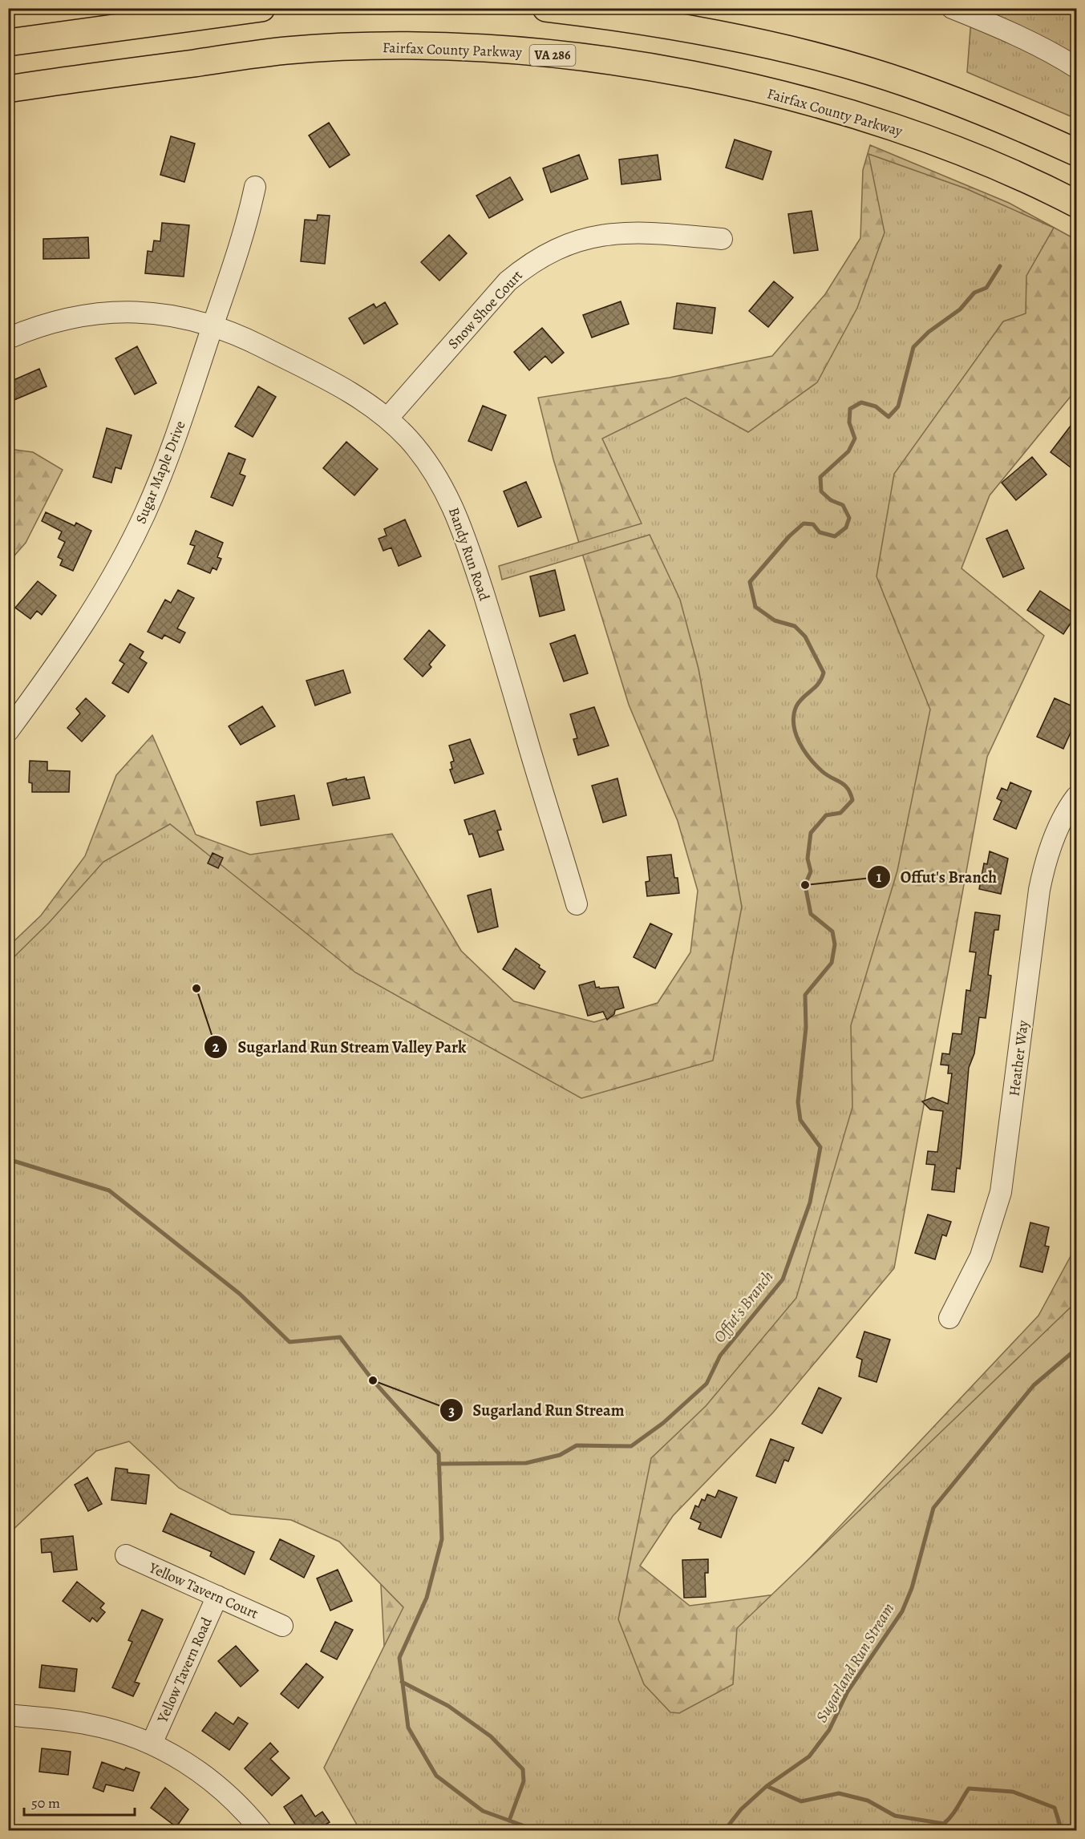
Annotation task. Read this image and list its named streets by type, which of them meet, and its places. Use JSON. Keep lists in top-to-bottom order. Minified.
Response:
{"streets":{"highway":["Fairfax County Parkway","VA 286"],"street":["Snow Shoe Court","Sugar Maple Drive","Bandy Run Road","Heather Way","Yellow Tavern Court","Yellow Tavern Road"]},"crossings":[["Snow Shoe Court","Bandy Run Road"],["Sugar Maple Drive","Bandy Run Road"],["Yellow Tavern Court","Yellow Tavern Road"]],"water":["Offut's Branch","Sugarland Run Stream"],"places":["Offut's Branch","Sugarland Run Stream Valley Park","Sugarland Run Stream"],"scale_bar":"50 m"}
